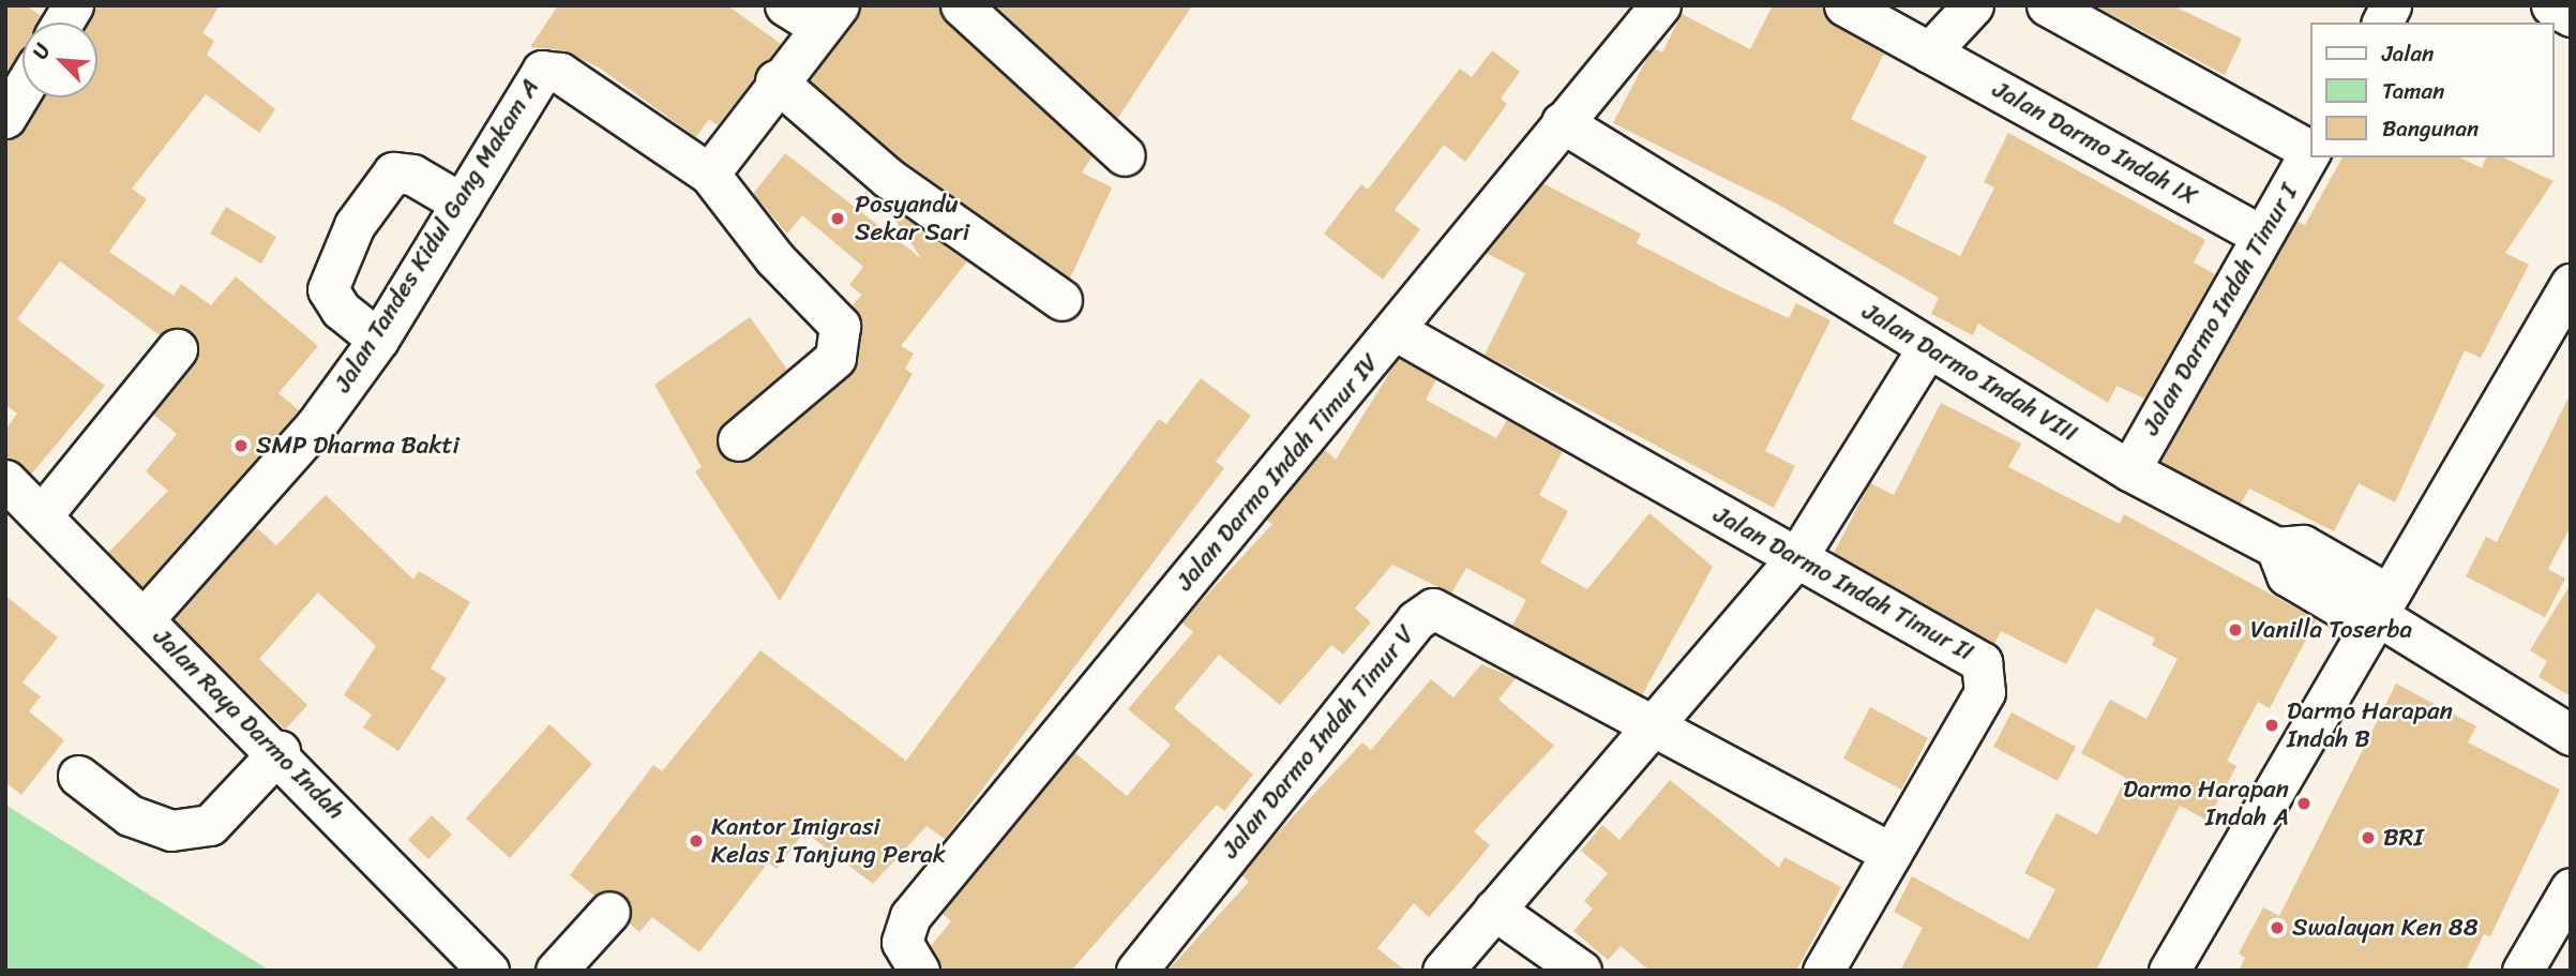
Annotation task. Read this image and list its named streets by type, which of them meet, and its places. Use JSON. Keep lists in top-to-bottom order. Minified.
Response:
{"streets":{"street":["Jalan Darmo Indah IX","Jalan Tandes Kidul Gang Makam A","Jalan Darmo Indah Timur I","Jalan Darmo Indah VIII","Jalan Darmo Indah Timur IV","Jalan Darmo Indah Timur II","Jalan Raya Darmo Indah","Jalan Darmo Indah Timur V"]},"crossings":[["Jalan Darmo Indah IX","Jalan Darmo Indah Timur I"],["Jalan Tandes Kidul Gang Makam A","Jalan Raya Darmo Indah"],["Jalan Darmo Indah Timur I","Jalan Darmo Indah VIII"],["Jalan Darmo Indah VIII","Jalan Darmo Indah Timur IV"],["Jalan Darmo Indah Timur IV","Jalan Darmo Indah Timur II"]],"places":["Posyandu Sekar Sari","SMP Dharma Bakti","Vanilla Toserba","Darmo Harapan Indah B","Darmo Harapan Indah A","BRI","Kantor Imigrasi Kelas I Tanjung Perak","Swalayan Ken 88"],"legend":["Jalan","Taman","Bangunan"],"north":"top left"}
